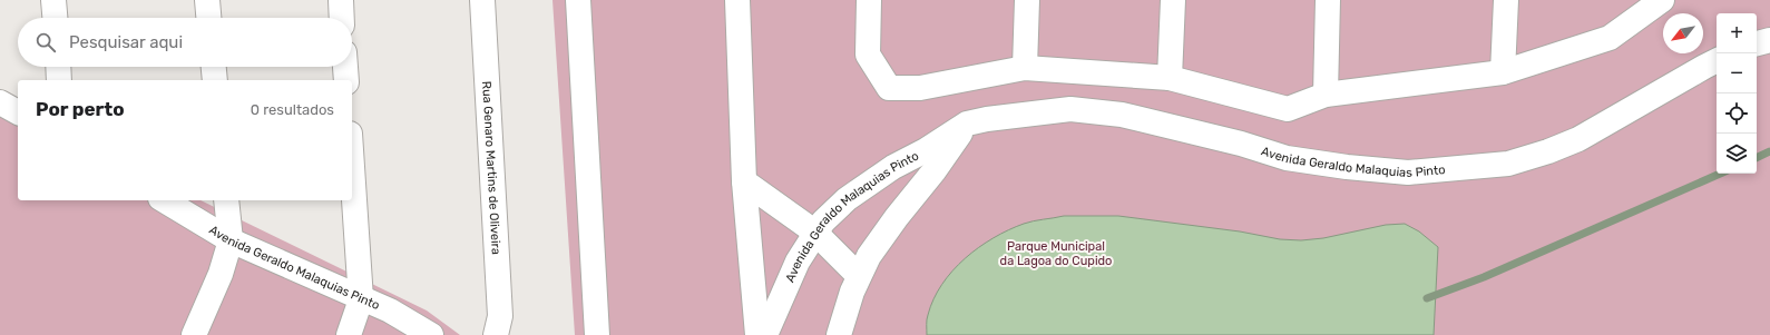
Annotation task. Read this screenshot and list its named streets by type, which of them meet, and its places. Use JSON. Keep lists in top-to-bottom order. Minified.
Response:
{"streets":{"street":["Avenida Geraldo Malaquias Pinto","Rua Genaro Martins de Oliveira"]},"parks":["Parque Municipal da Lagoa do Cupido"],"north":"bottom left","page":{"map_buttons":["+","−"],"search":"Pesquisar aqui","heading":["Por perto","0 resultados"]}}
